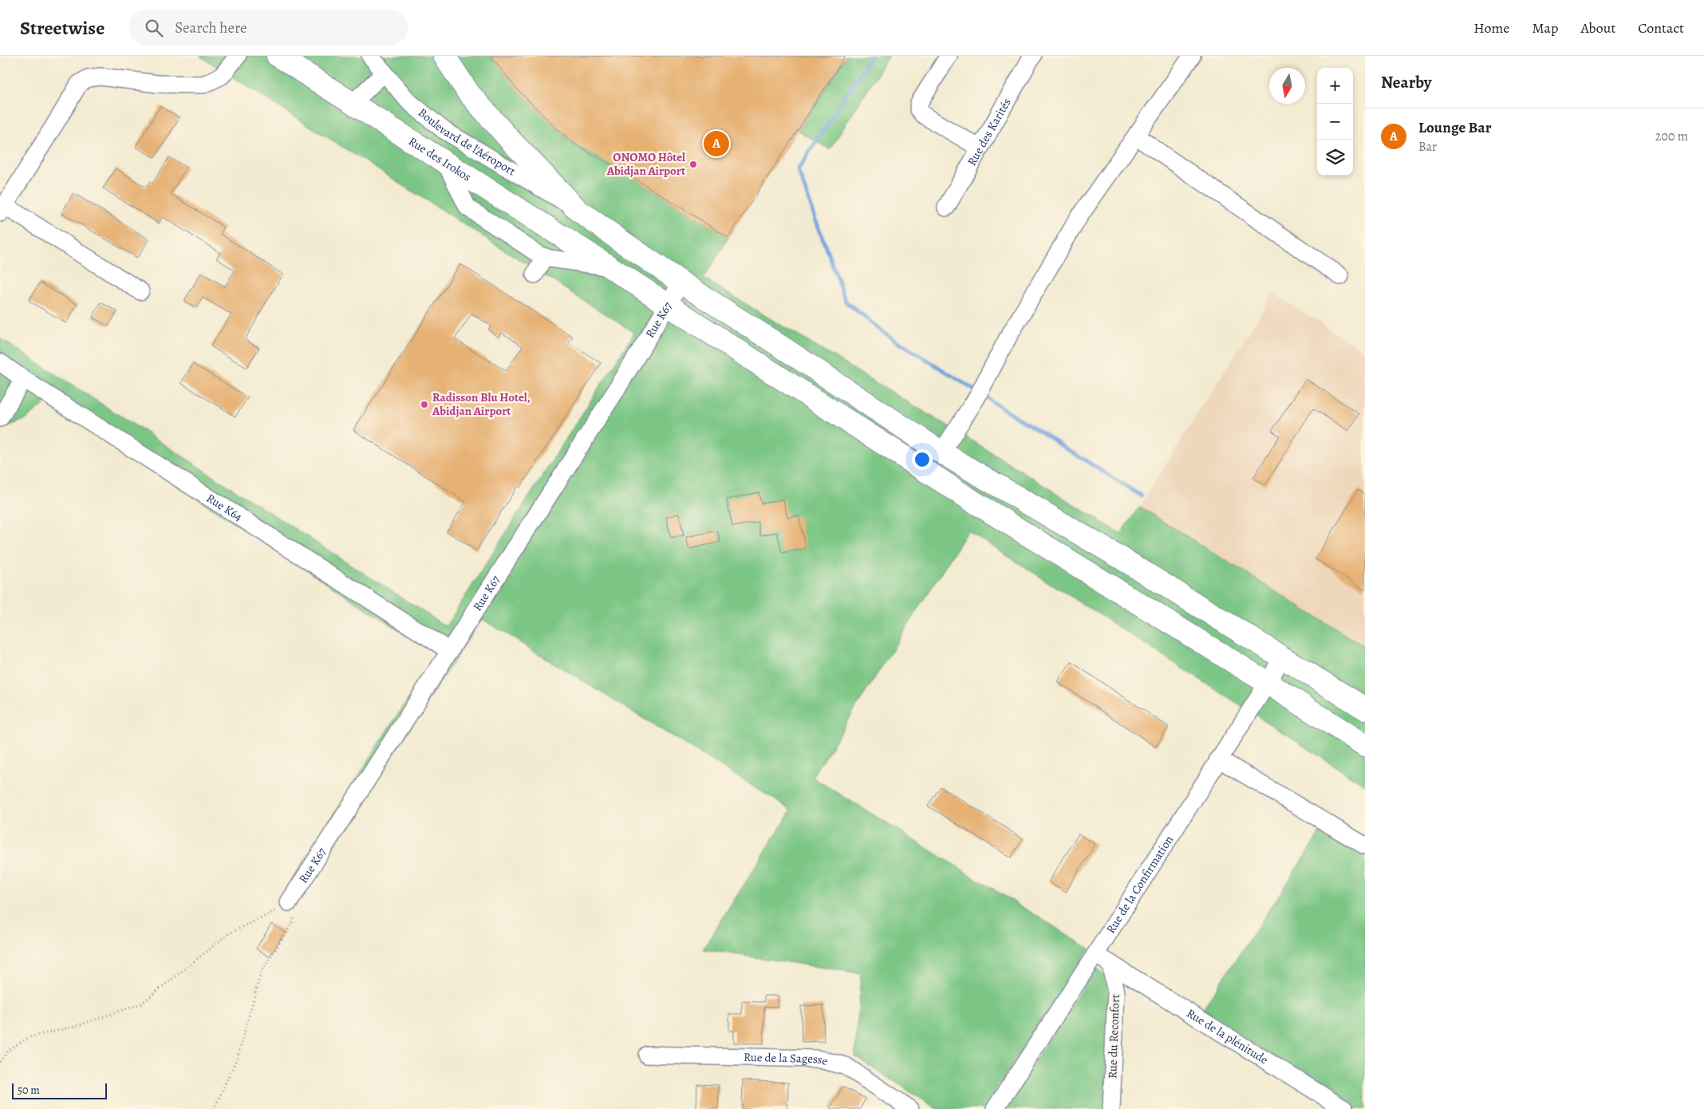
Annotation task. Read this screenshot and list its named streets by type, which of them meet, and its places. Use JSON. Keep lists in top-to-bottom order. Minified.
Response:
{"streets":{"main road":["Rue des Irokos"],"street":["Rue des Karités","Boulevard de l'Aéroport","Rue K67","Rue K64","Rue de la Confirmation","Rue de la plénitude","Rue du Reconfort","Rue de la Sagesse"]},"crossings":[["Rue des Irokos","Rue K67"],["Rue des Irokos","Rue de la Confirmation"],["Rue K67","Rue K64"],["Rue de la Confirmation","Rue de la plénitude"],["Rue de la plénitude","Rue du Reconfort"]],"places":["ONOMO Hôtel Abidjan Airport","Radisson Blu Hotel, Abidjan Airport"],"scale_bar":"50 m","north":"bottom","page":{"header":"Streetwise","search":"Search here","nav":["Home","Map","About","Contact"],"heading":"Nearby","map_buttons":["+","−"],"list":[{"mark":"A","name":"Lounge Bar","note":"Bar","value":"200 m"}],"pins":"A","scale":"50 m"}}
